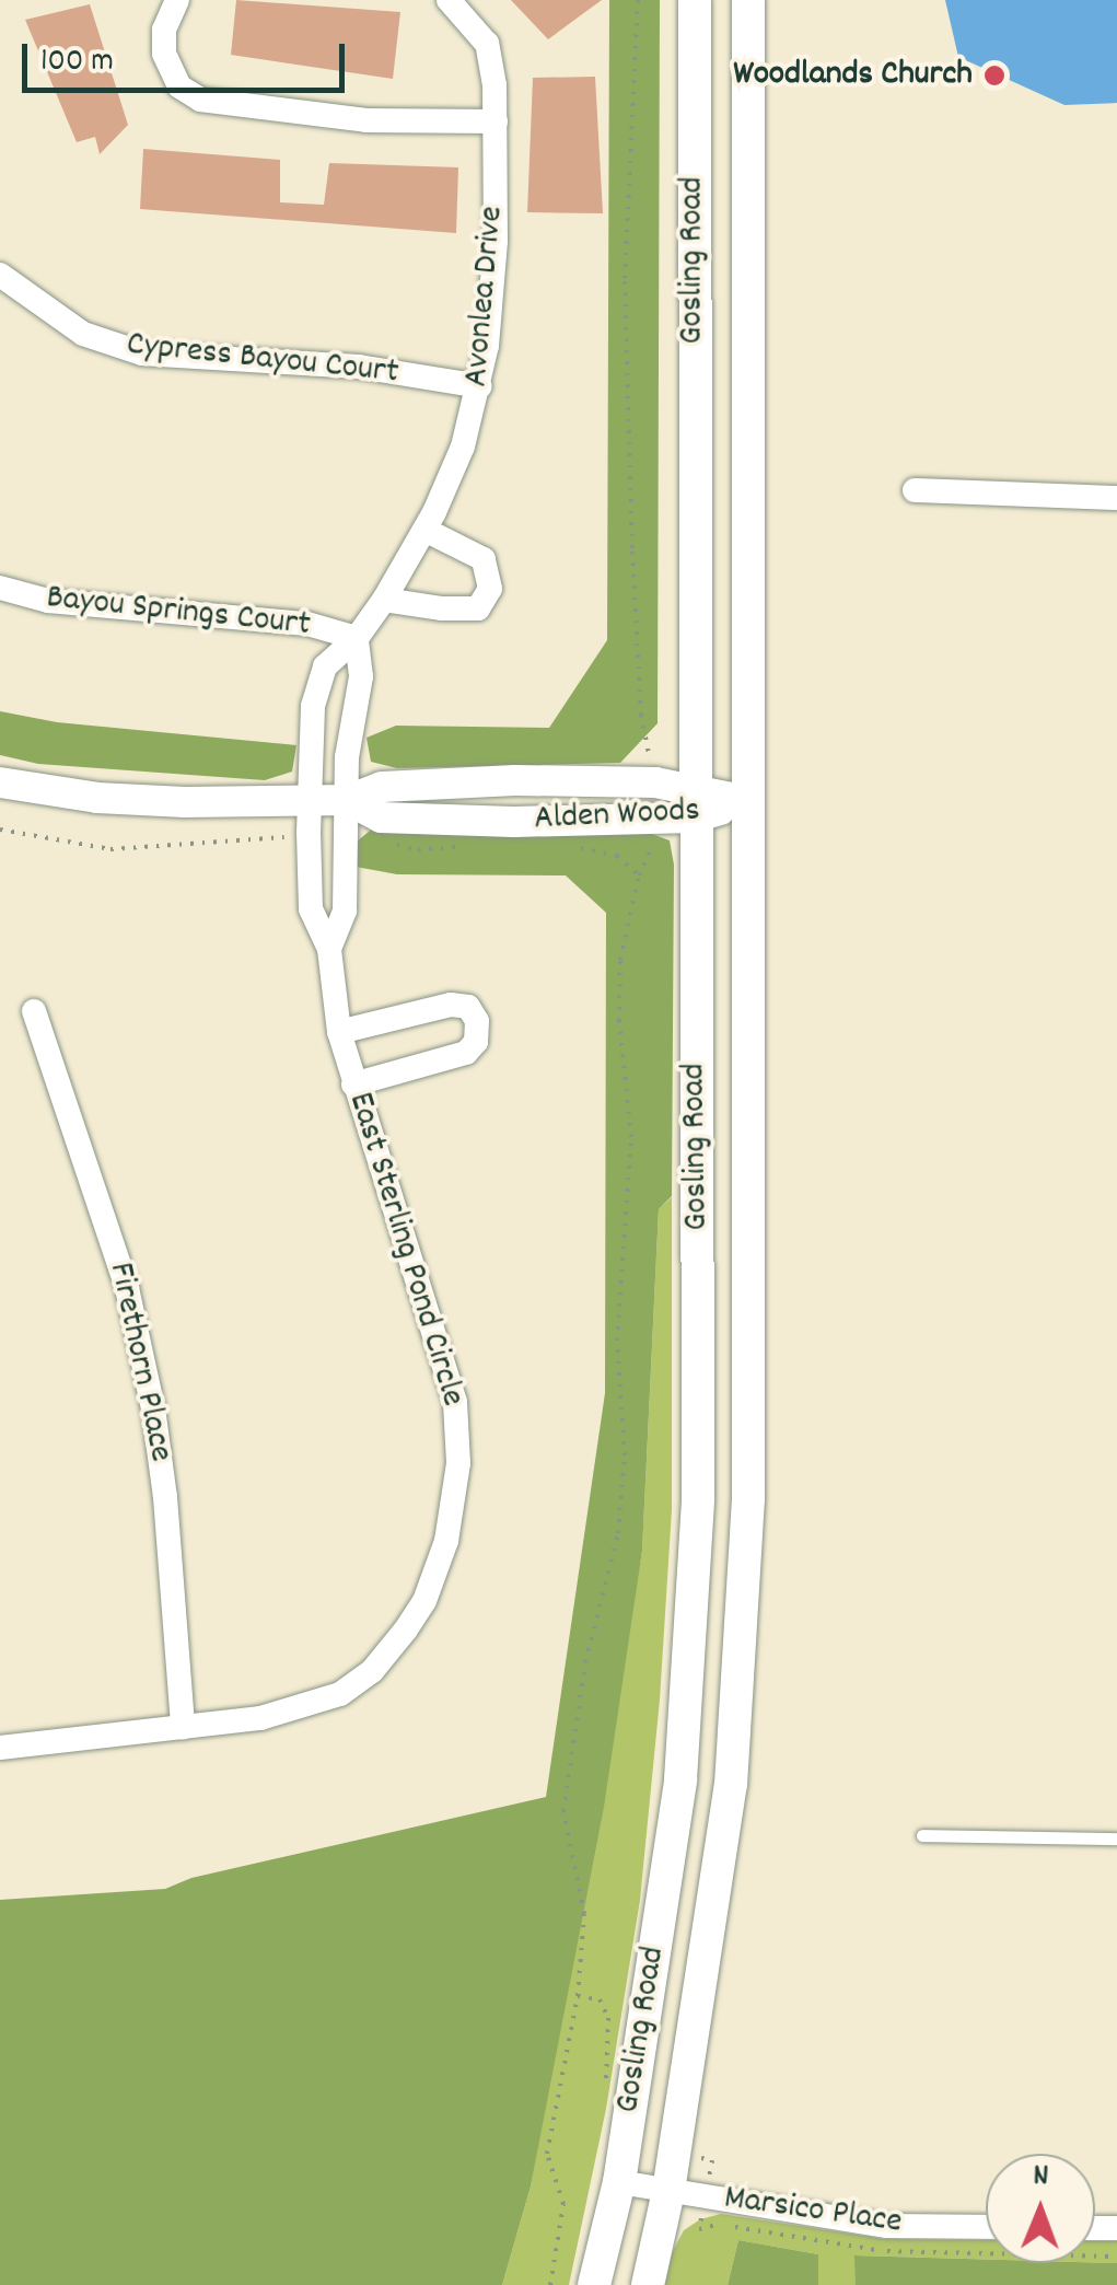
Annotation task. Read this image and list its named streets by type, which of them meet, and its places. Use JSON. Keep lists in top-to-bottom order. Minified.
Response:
{"streets":{"main road":["Gosling Road"],"street":["Avonlea Drive","Cypress Bayou Court","Bayou Springs Court","Alden Woods","East Sterling Pond Circle","Firethorn Place","Marsico Place"]},"crossings":[["Gosling Road","Alden Woods"],["Gosling Road","Marsico Place"],["Avonlea Drive","Cypress Bayou Court"],["Avonlea Drive","Bayou Springs Court"],["Avonlea Drive","Alden Woods"],["Avonlea Drive","East Sterling Pond Circle"],["Alden Woods","East Sterling Pond Circle"],["East Sterling Pond Circle","Firethorn Place"]],"places":["Woodlands Church"],"scale_bar":"100 m","north":"top"}
